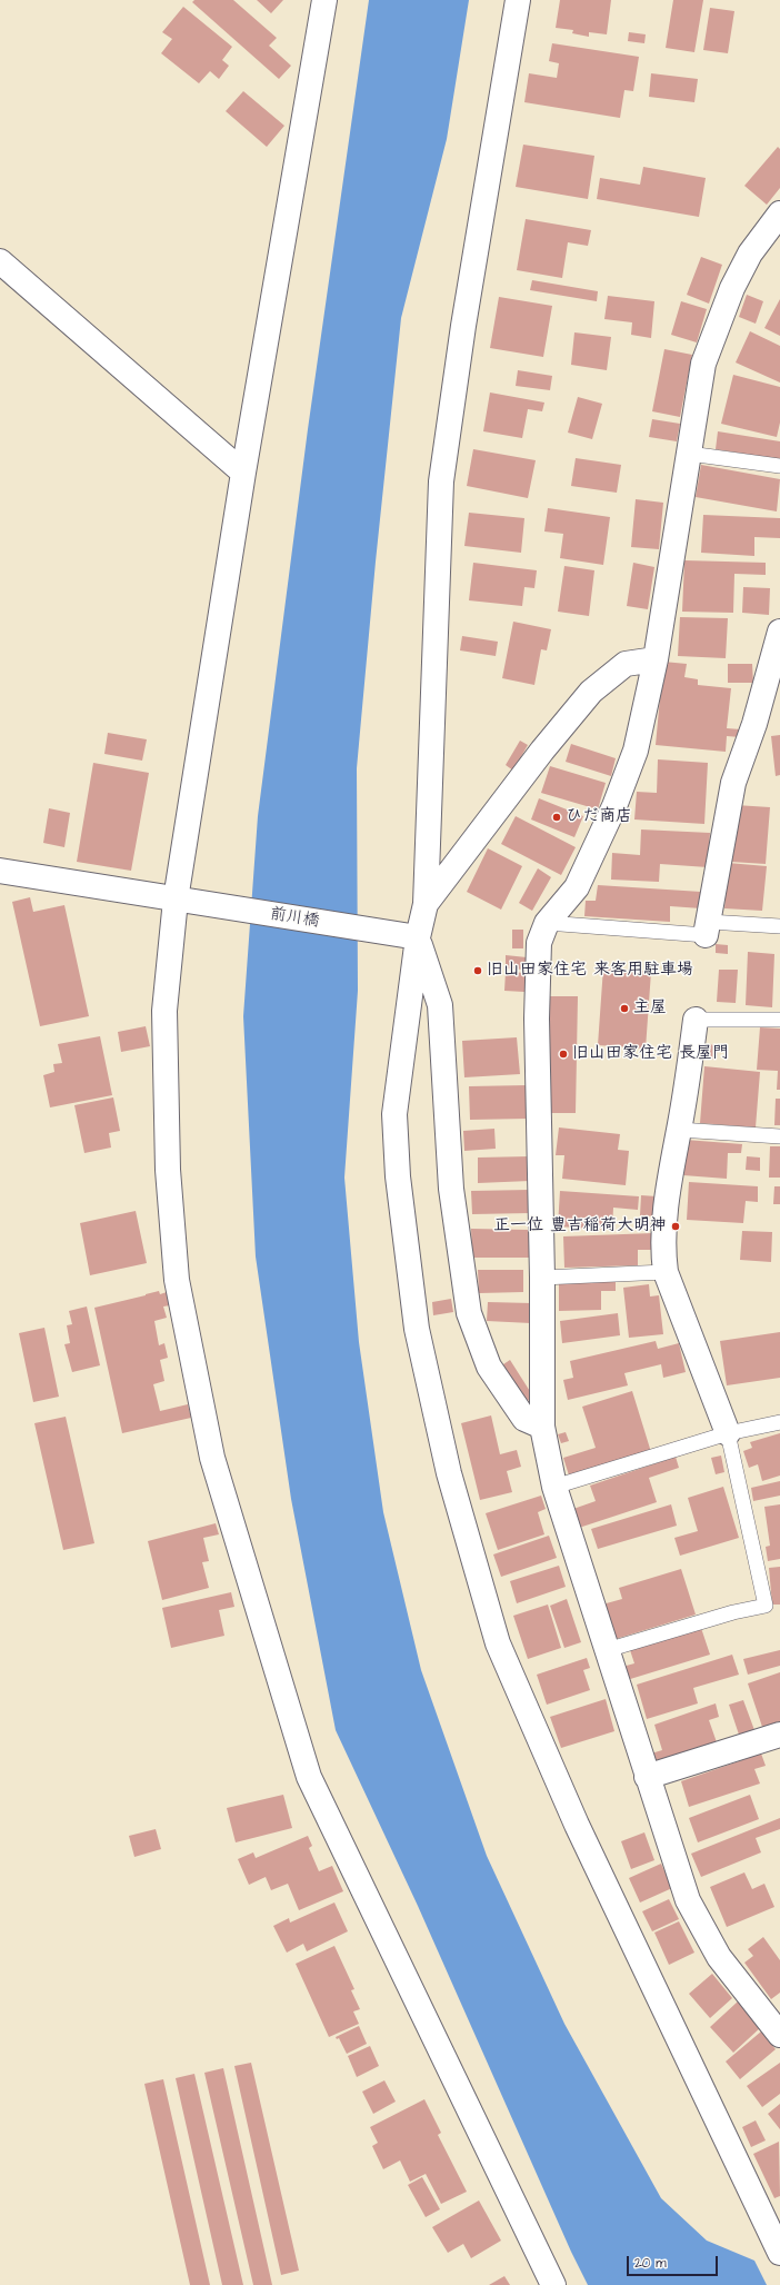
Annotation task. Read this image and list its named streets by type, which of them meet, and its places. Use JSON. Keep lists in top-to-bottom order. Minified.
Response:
{"streets":{"street":["前川橋"]},"places":["ひだ商店","旧山田家住宅 来客用駐車場","主屋","旧山田家住宅 長屋門","正一位 豊吉稲荷大明神"],"scale_bar":"20 m"}
